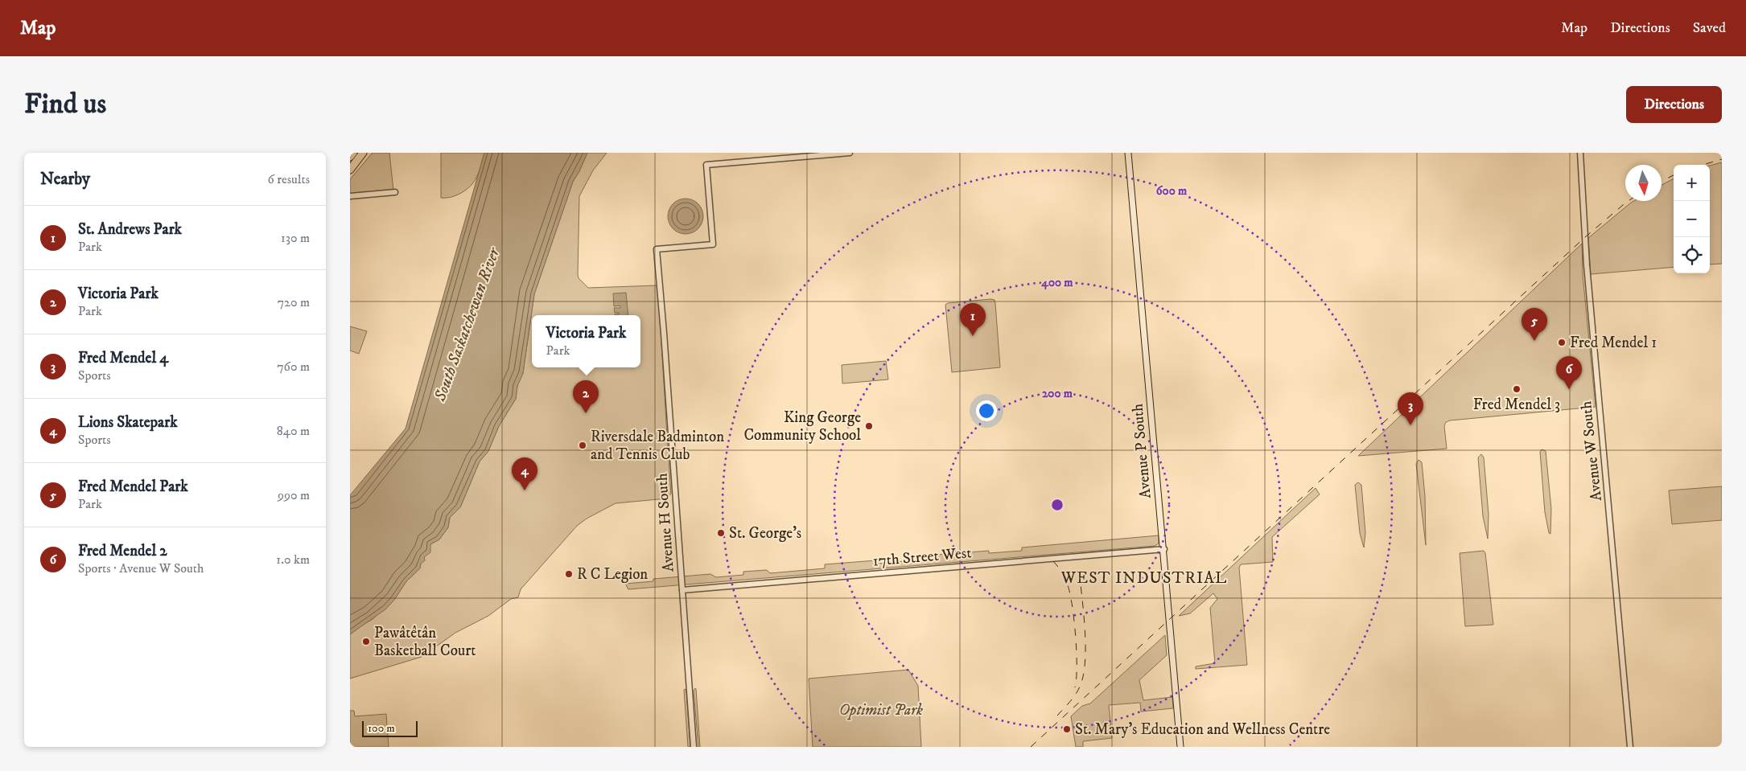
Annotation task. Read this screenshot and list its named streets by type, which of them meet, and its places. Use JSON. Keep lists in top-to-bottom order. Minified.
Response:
{"streets":{"main road":["Avenue P South"],"street":["Avenue W South","Avenue H South","17th Street West"]},"crossings":[["Avenue P South","17th Street West"],["Avenue H South","17th Street West"]],"districts":["WEST INDUSTRIAL"],"water":["South Saskatchewan River"],"parks":["Optimist Park"],"places":["Fred Mendel 1","Fred Mendel 3","King George Community School","Riversdale Badminton and Tennis Club","St. George's","R C Legion","Pawâtêtân Basketball Court","St. Mary's Education and Wellness Centre"],"scale_bar":"100 m","north":"bottom","page":{"header":"Map","nav":["Map","Directions","Saved"],"buttons":"Directions","title":"Find us","heading":["Nearby","6 results"],"map_buttons":["+","−"],"list":[{"mark":"1","name":"St. Andrews Park","note":"Park","value":"130 m"},{"mark":"2","name":"Victoria Park","note":"Park","value":"720 m"},{"mark":"3","name":"Fred Mendel 4","note":"Sports","value":"760 m"},{"mark":"4","name":"Lions Skatepark","note":"Sports","value":"840 m"},{"mark":"5","name":"Fred Mendel Park","note":"Park","value":"990 m"},{"mark":"6","name":"Fred Mendel 2","note":"Sports · Avenue W South","value":"1.0 km"}],"pins":["1","5","6","2","3","4"],"popup":["Victoria Park","Park"],"scale":"100 m"},"rings":["600 m","400 m","200 m"]}
